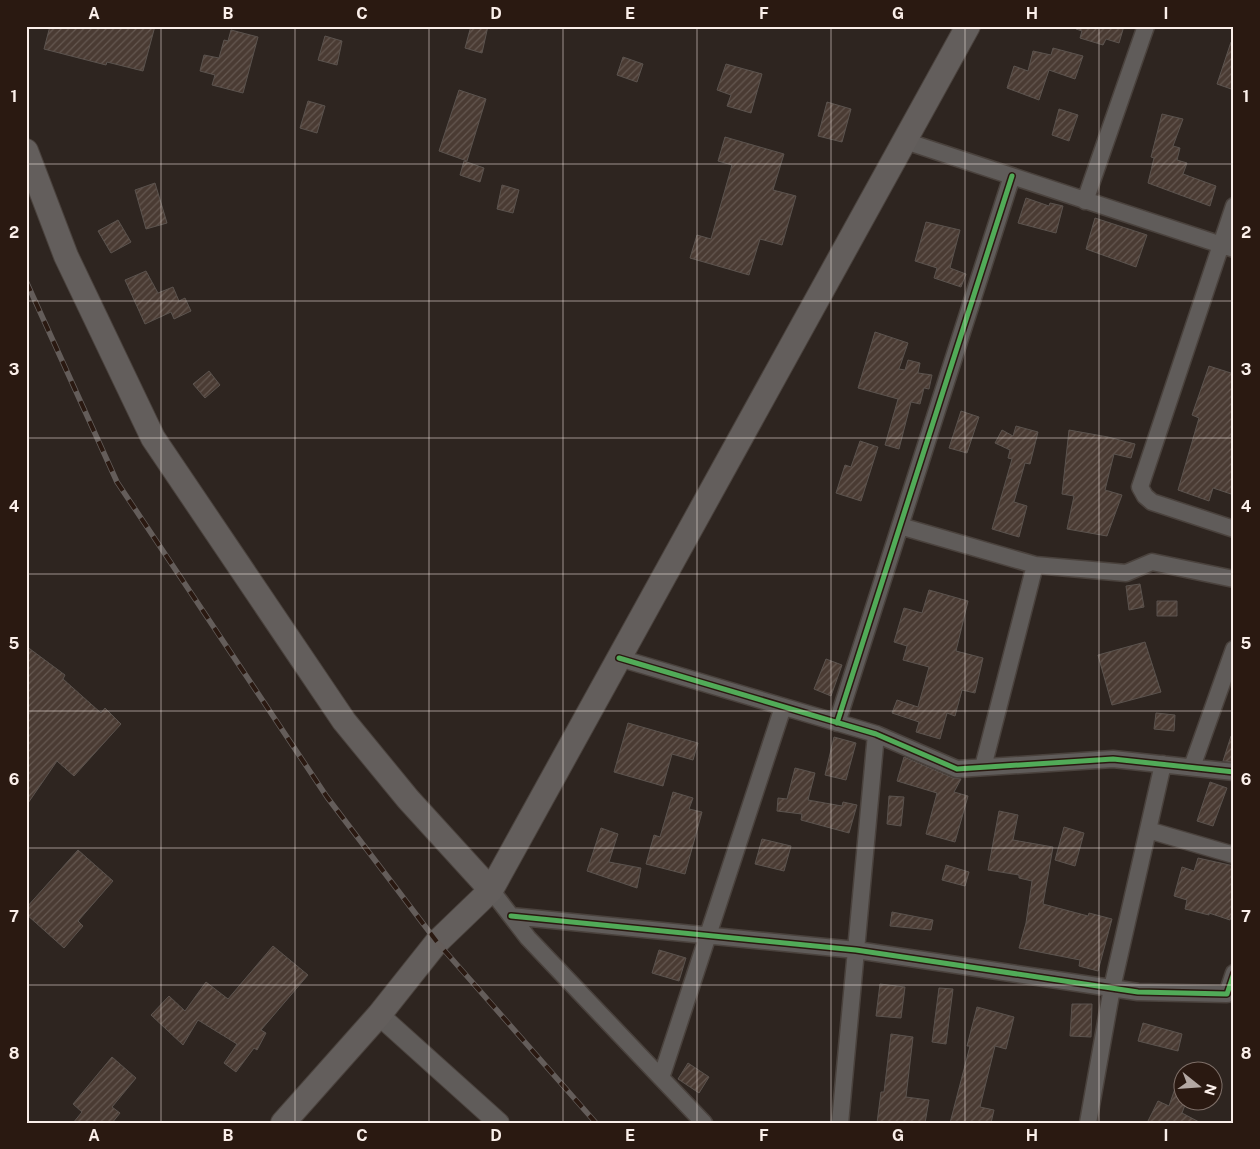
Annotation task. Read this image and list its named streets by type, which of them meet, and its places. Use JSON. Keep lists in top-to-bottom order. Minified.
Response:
{"north":"right","grid":{"columns":["A","B","C","D","E","F","G","H","I"],"rows":["1","2","3","4","5","6","7","8"]}}
